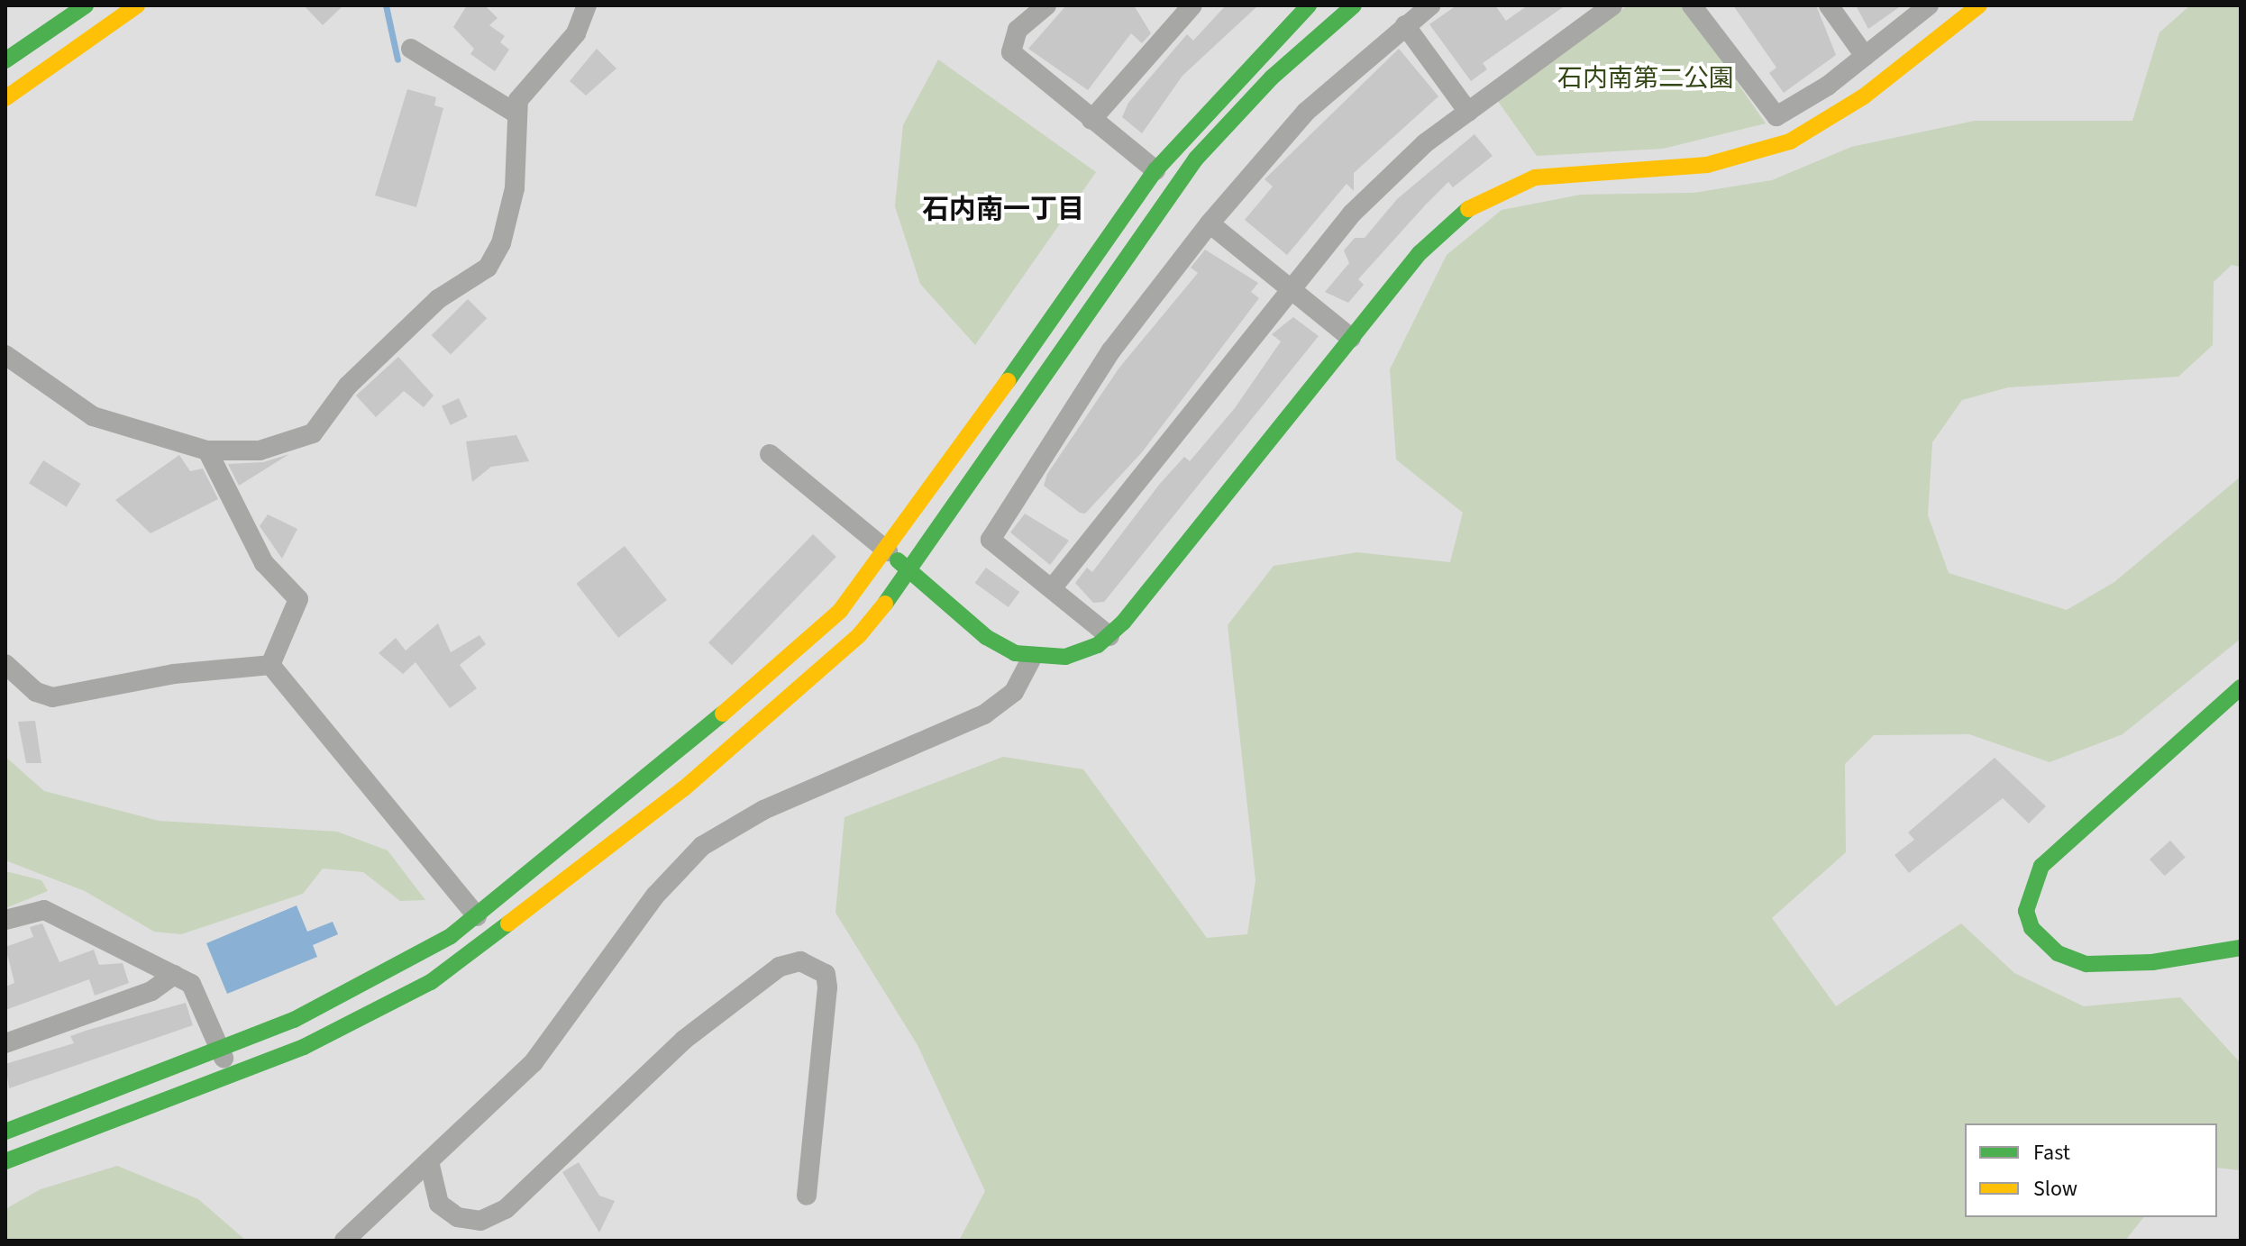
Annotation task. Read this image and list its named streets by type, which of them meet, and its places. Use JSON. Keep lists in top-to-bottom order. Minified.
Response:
{"districts":["石内南一丁目"],"parks":["石内南第二公園"],"legend":["Fast","Slow"]}
